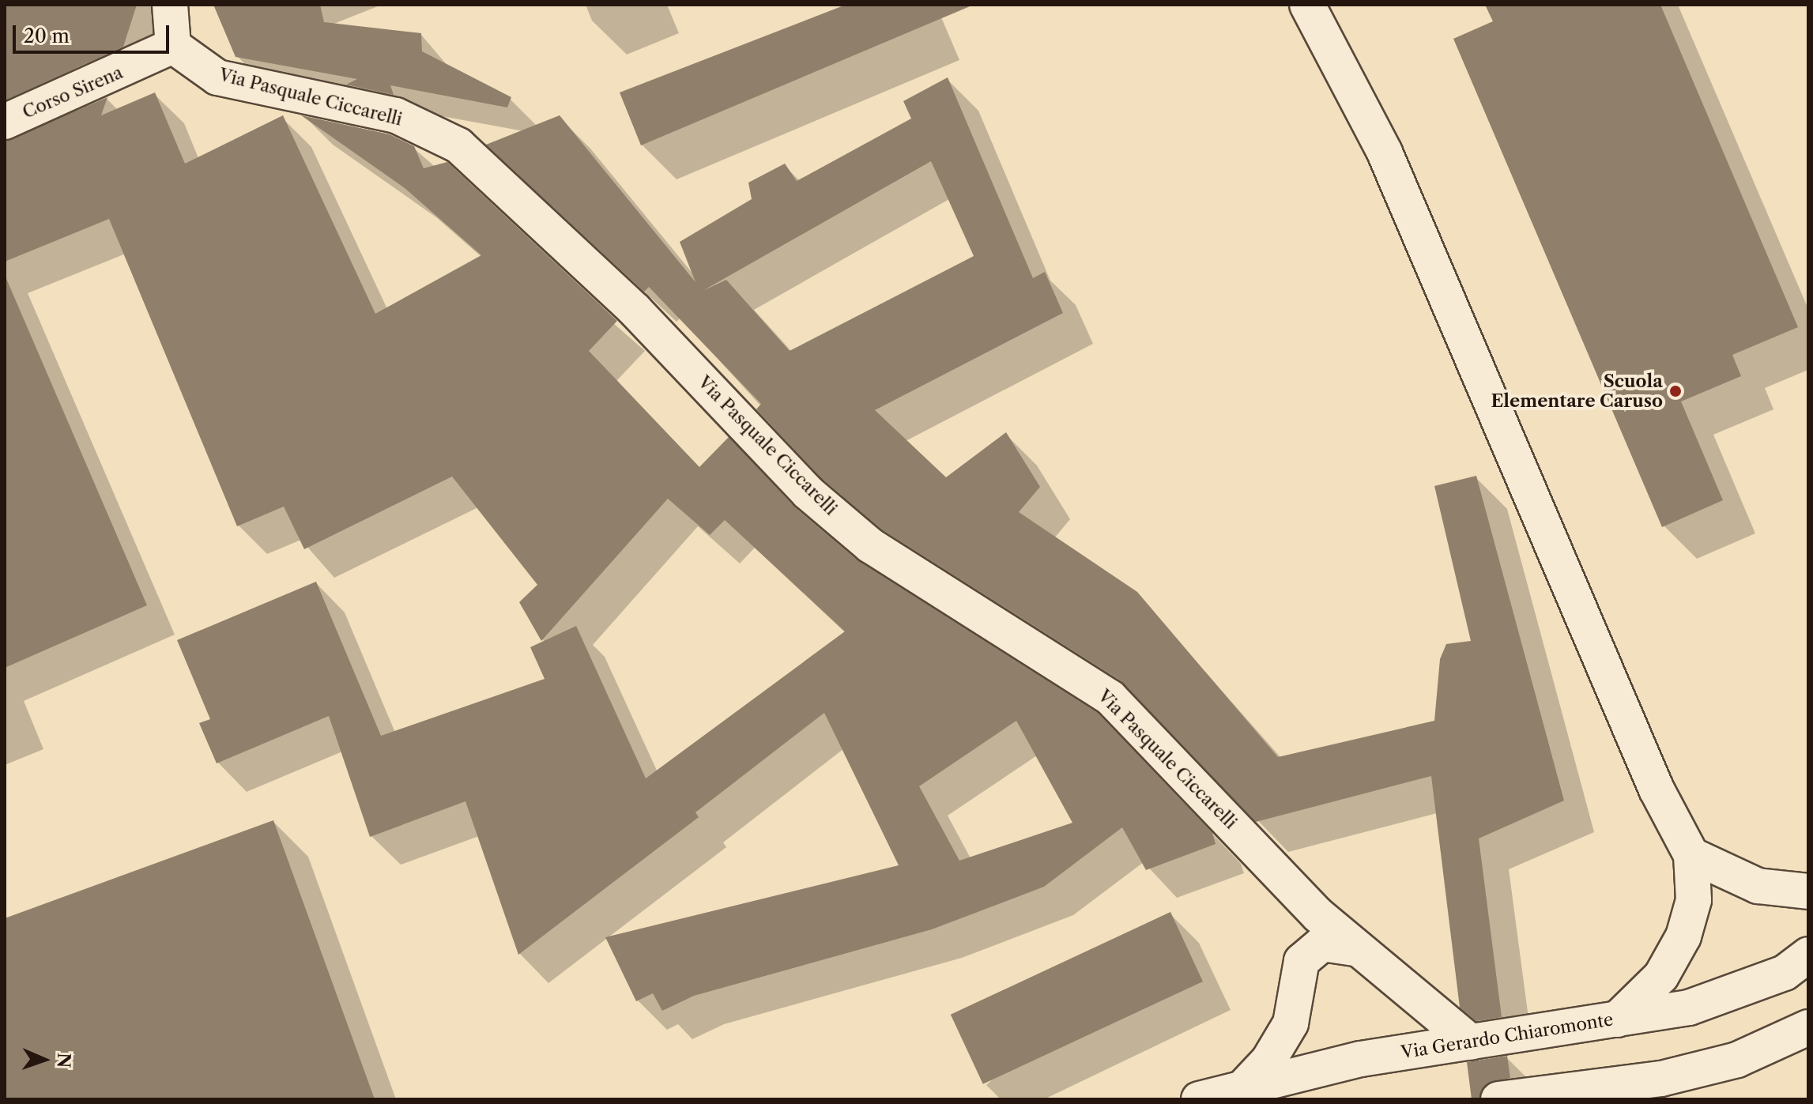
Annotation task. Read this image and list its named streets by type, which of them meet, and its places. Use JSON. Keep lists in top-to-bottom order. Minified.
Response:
{"streets":{"street":["Corso Sirena","Via Pasquale Ciccarelli","Via Gerardo Chiaromonte"]},"crossings":[["Corso Sirena","Via Pasquale Ciccarelli"],["Via Pasquale Ciccarelli","Via Gerardo Chiaromonte"]],"places":["Scuola Elementare Caruso"],"scale_bar":"20 m","north":"right"}
